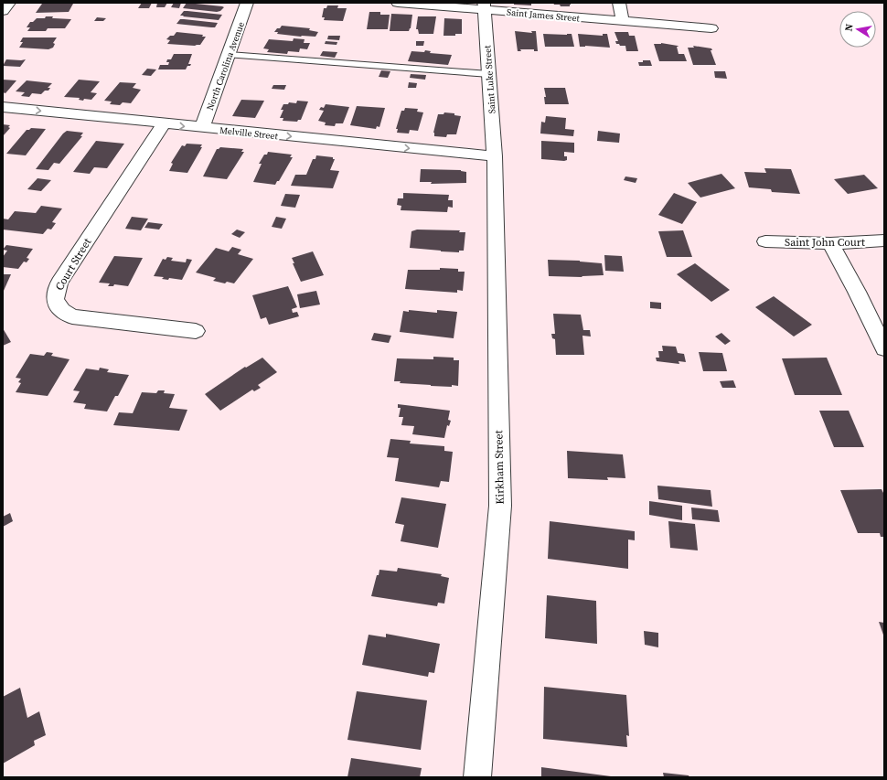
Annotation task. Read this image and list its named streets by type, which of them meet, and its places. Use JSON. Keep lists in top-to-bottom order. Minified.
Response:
{"streets":{"street":["Saint James Street","North Carolina Avenue","Saint Luke Street","Melville Street","Saint John Court","Court Street","Kirkham Street"]},"crossings":[["Saint James Street","Saint Luke Street"],["North Carolina Avenue","Melville Street"],["Saint Luke Street","Melville Street"],["Saint Luke Street","Kirkham Street"],["Melville Street","Court Street"],["Melville Street","Kirkham Street"]],"one_way":["Melville Street"],"north":"left"}
